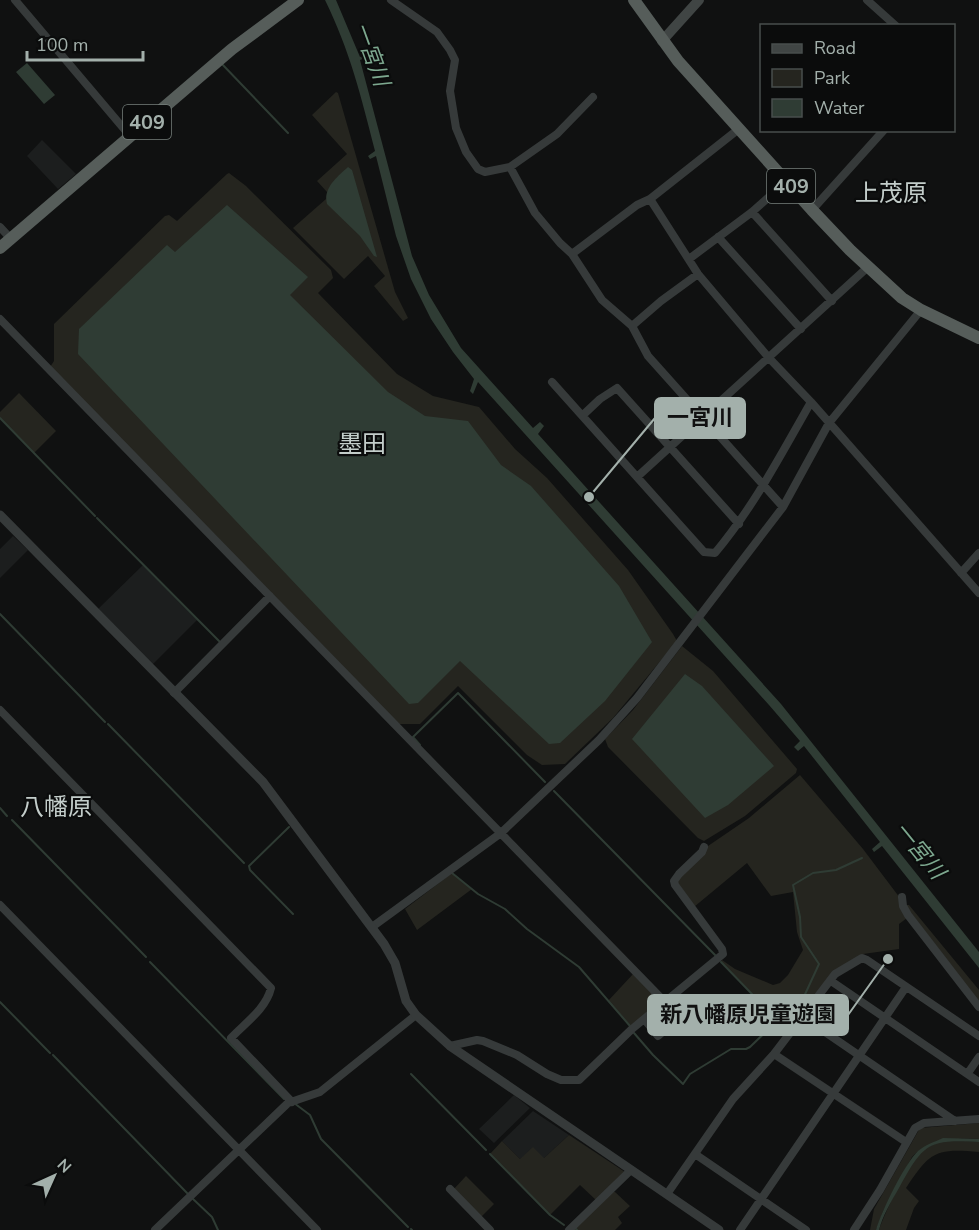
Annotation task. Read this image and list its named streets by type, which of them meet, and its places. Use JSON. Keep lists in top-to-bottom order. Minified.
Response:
{"streets":{"highway":["409"]},"districts":["上茂原","墨田","八幡原"],"water":["一宮川"],"places":["一宮川","新八幡原児童遊園"],"legend":["Road","Park","Water"],"scale_bar":"100 m","north":"top right"}
